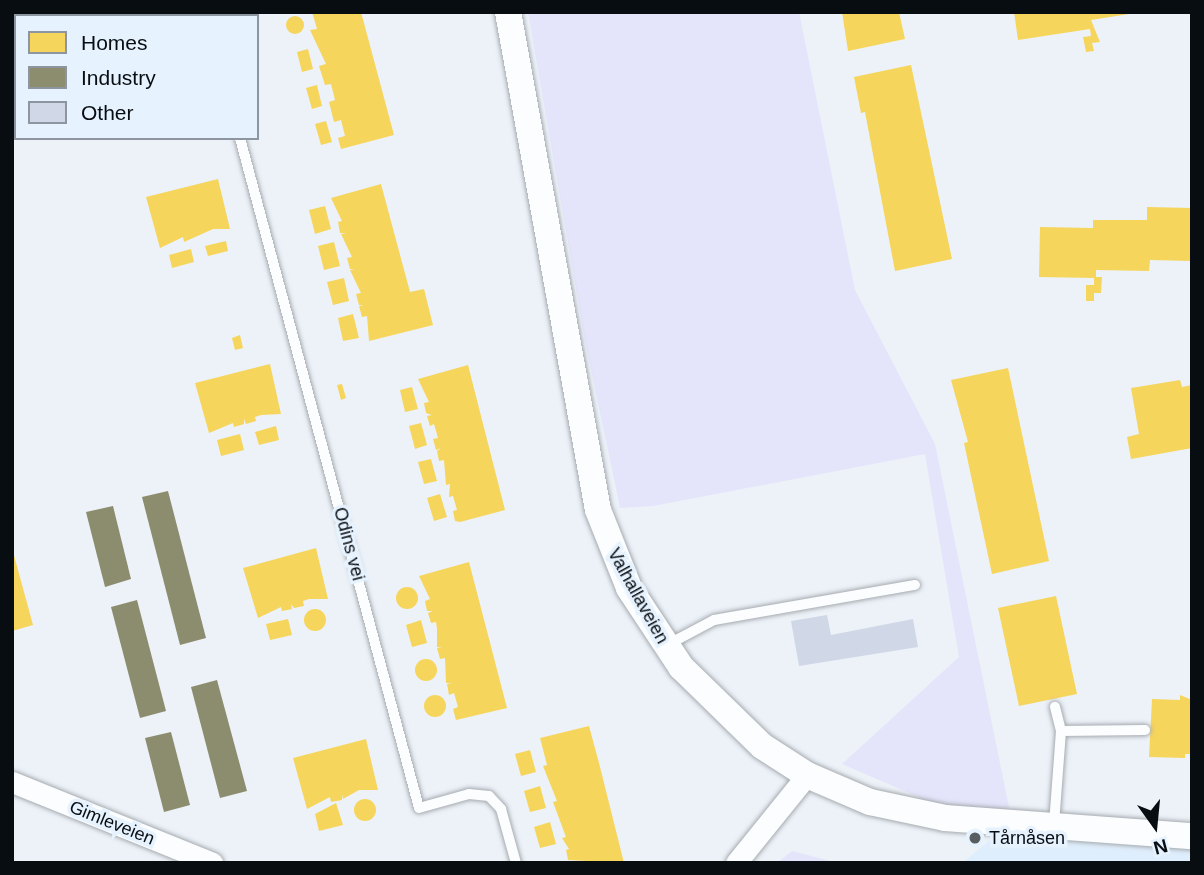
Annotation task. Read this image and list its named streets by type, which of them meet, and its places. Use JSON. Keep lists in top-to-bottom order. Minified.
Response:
{"streets":{"street":["Valhallaveien","Gimleveien"],"lane":["Odins vei"]},"places":["Tårnåsen"],"legend":["Homes","Industry","Other"],"north":"bottom"}
